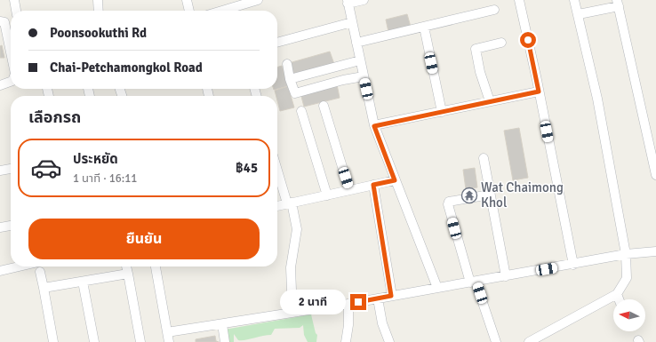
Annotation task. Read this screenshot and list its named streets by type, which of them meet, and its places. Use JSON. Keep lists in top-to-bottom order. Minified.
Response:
{"places":{"temple":["Wat Chaimong Khol"]},"north":"left","page":{"banner":["Poonsookuthi Rd","Chai-Petchamongkol Road"],"heading":"เลือกรถ","list":[{"name":"ประหยัด","note":"1 นาที · 16:11","value":"฿45"}],"buttons":"ยืนยัน","bubble":"2 นาที"}}
